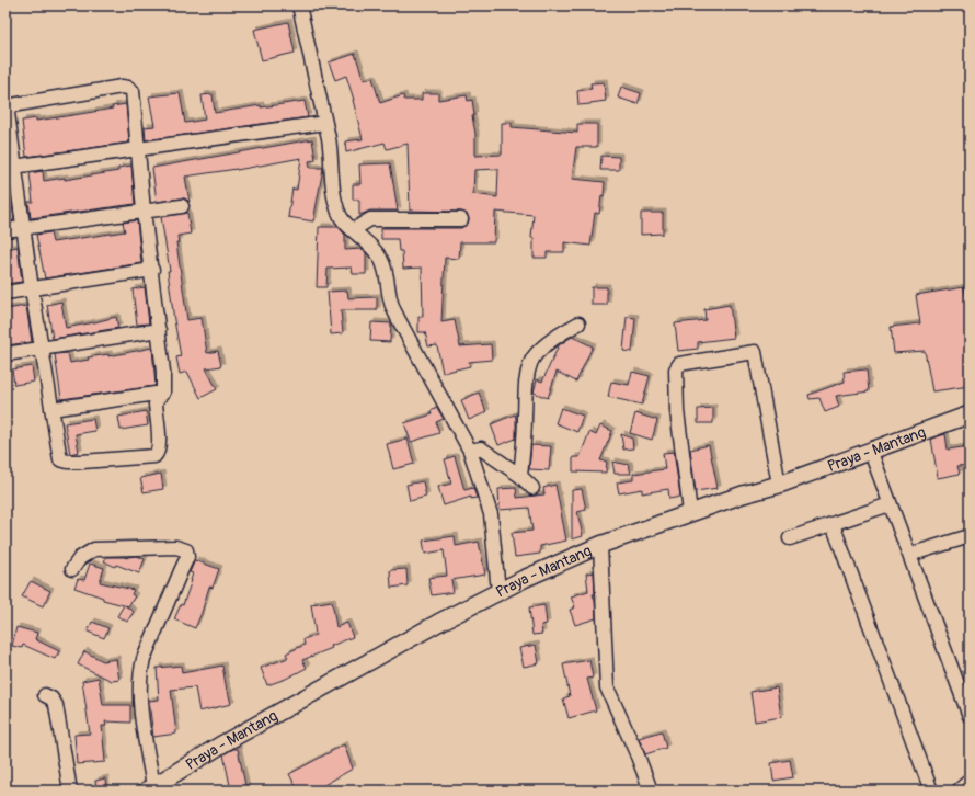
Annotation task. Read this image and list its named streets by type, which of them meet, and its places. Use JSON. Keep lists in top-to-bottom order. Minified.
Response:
{"streets":{"main road":["Praya - Mantang"]}}
